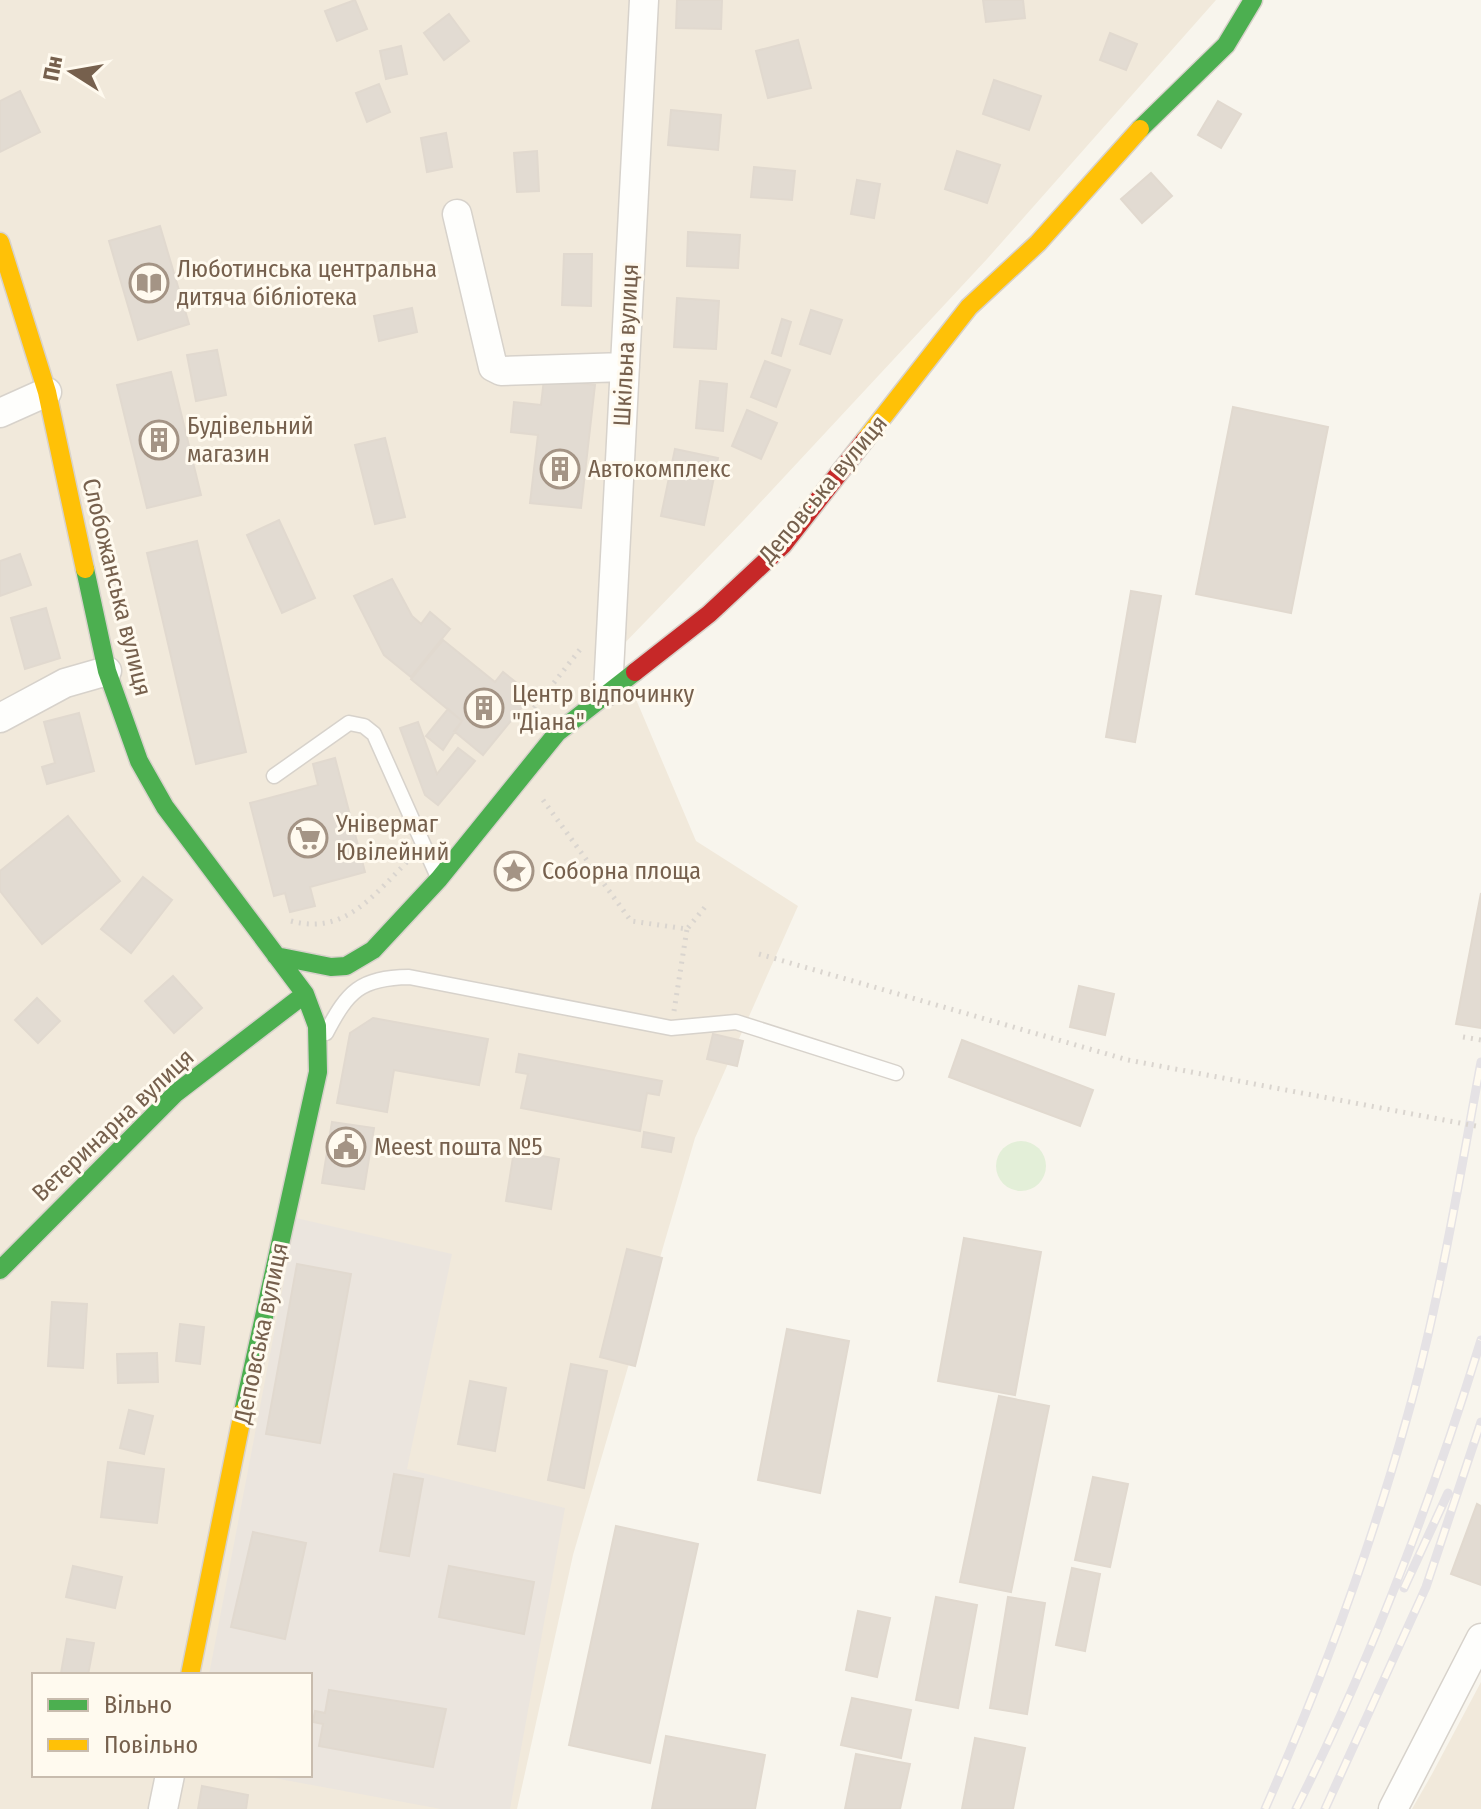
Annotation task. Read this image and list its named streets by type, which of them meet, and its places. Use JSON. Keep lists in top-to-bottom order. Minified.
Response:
{"streets":{"street":["Шкільна вулиця","Деповська вулиця","Слобожанська вулиця","Ветеринарна вулиця"]},"crossings":[["Шкільна вулиця","Деповська вулиця"],["Деповська вулиця","Слобожанська вулиця"],["Деповська вулиця","Ветеринарна вулиця"],["Слобожанська вулиця","Ветеринарна вулиця"]],"places":{"library":["Люботинська центральна дитяча бібліотека"],"building":["Будівельний магазин","Автокомплекс","Центр відпочинку \"Діана\""],"supermarket":["Універмаг Ювілейний"],"place":["Соборна площа"],"public building":["Meest пошта №5"]},"legend":["Вільно","Повільно"],"north":"left"}
